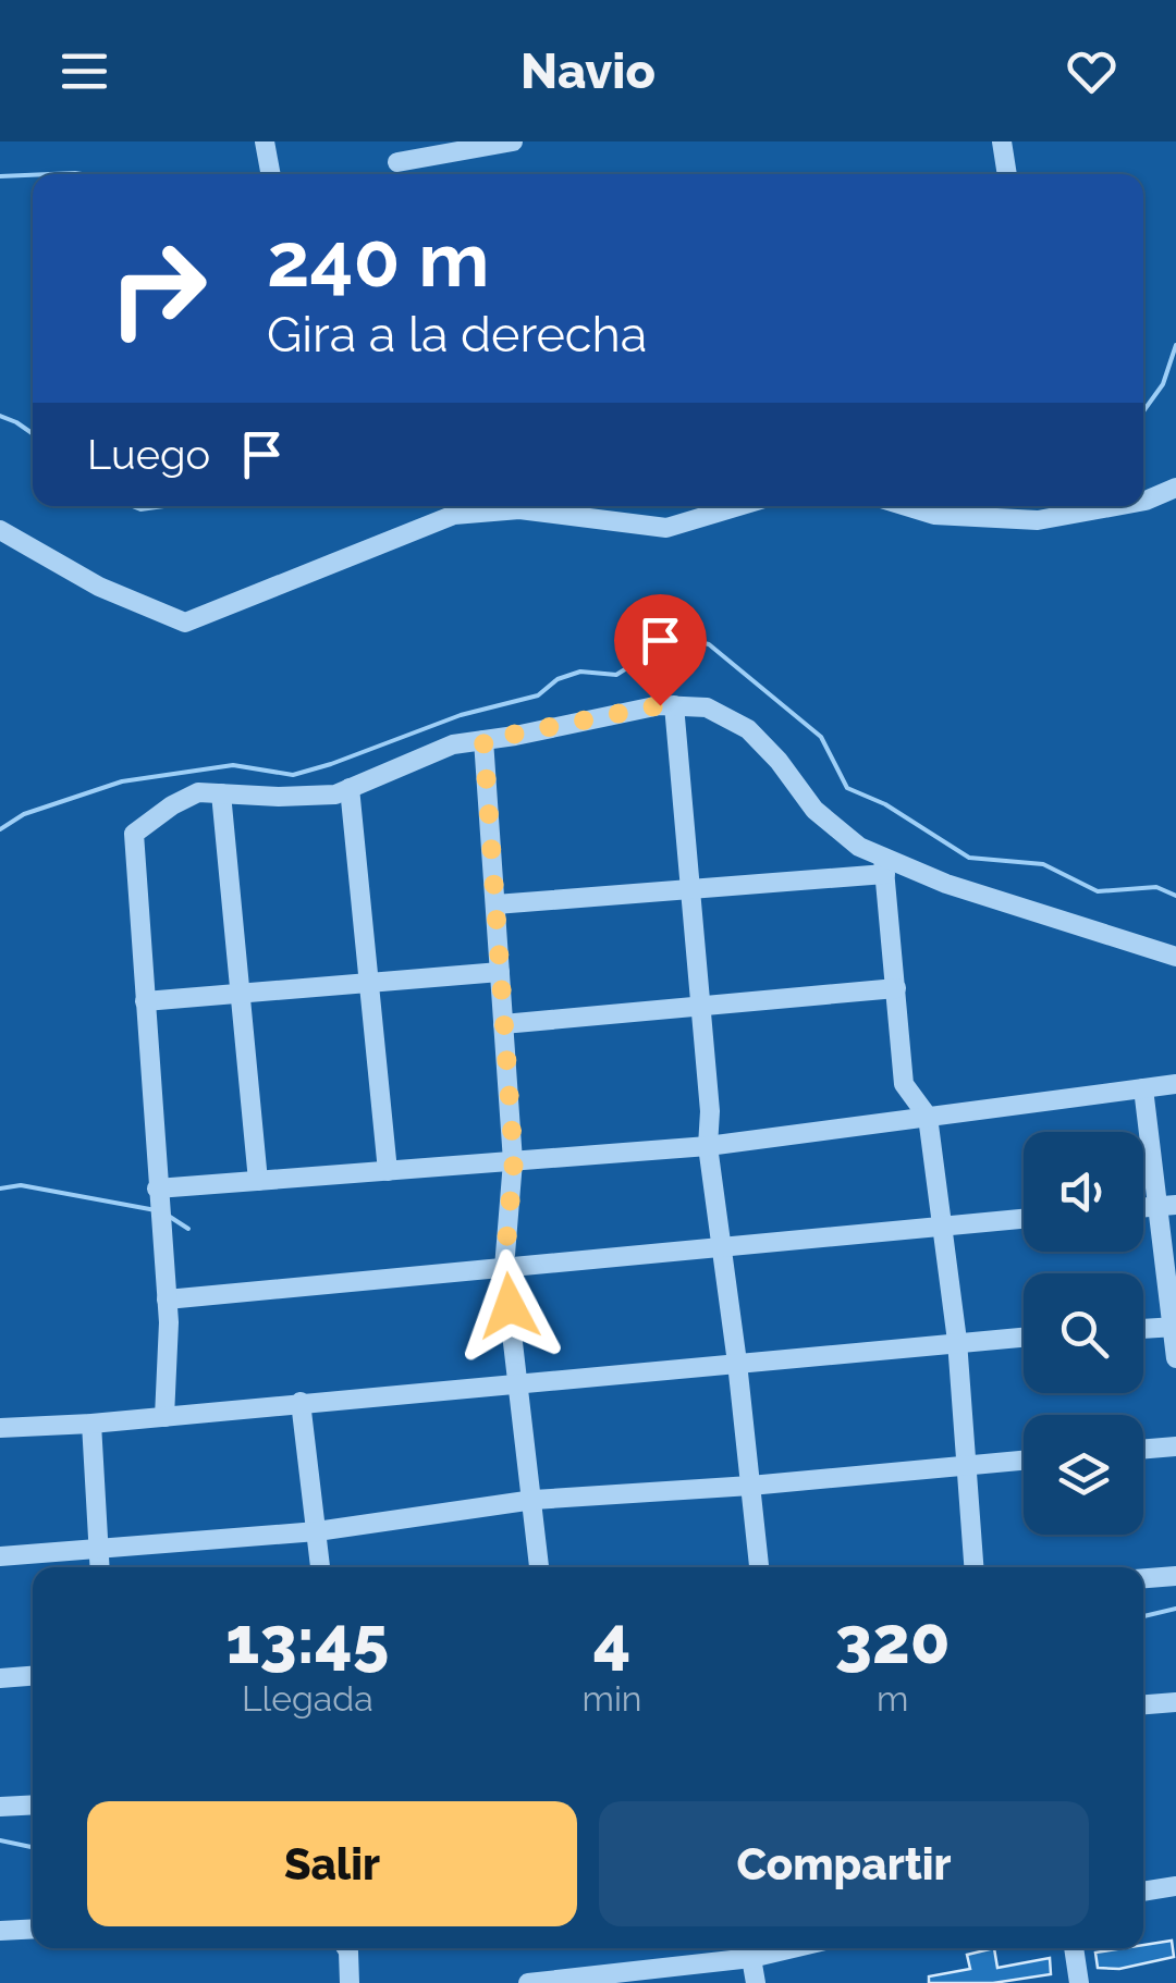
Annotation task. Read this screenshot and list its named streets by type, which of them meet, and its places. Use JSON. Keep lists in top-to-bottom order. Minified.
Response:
{"page":{"header":"Navio","turn":["240 m","Gira a la derecha"],"then":"Luego","eta":["13:45","Llegada","4","min","320","m"],"buttons":["Salir","Compartir"]}}
